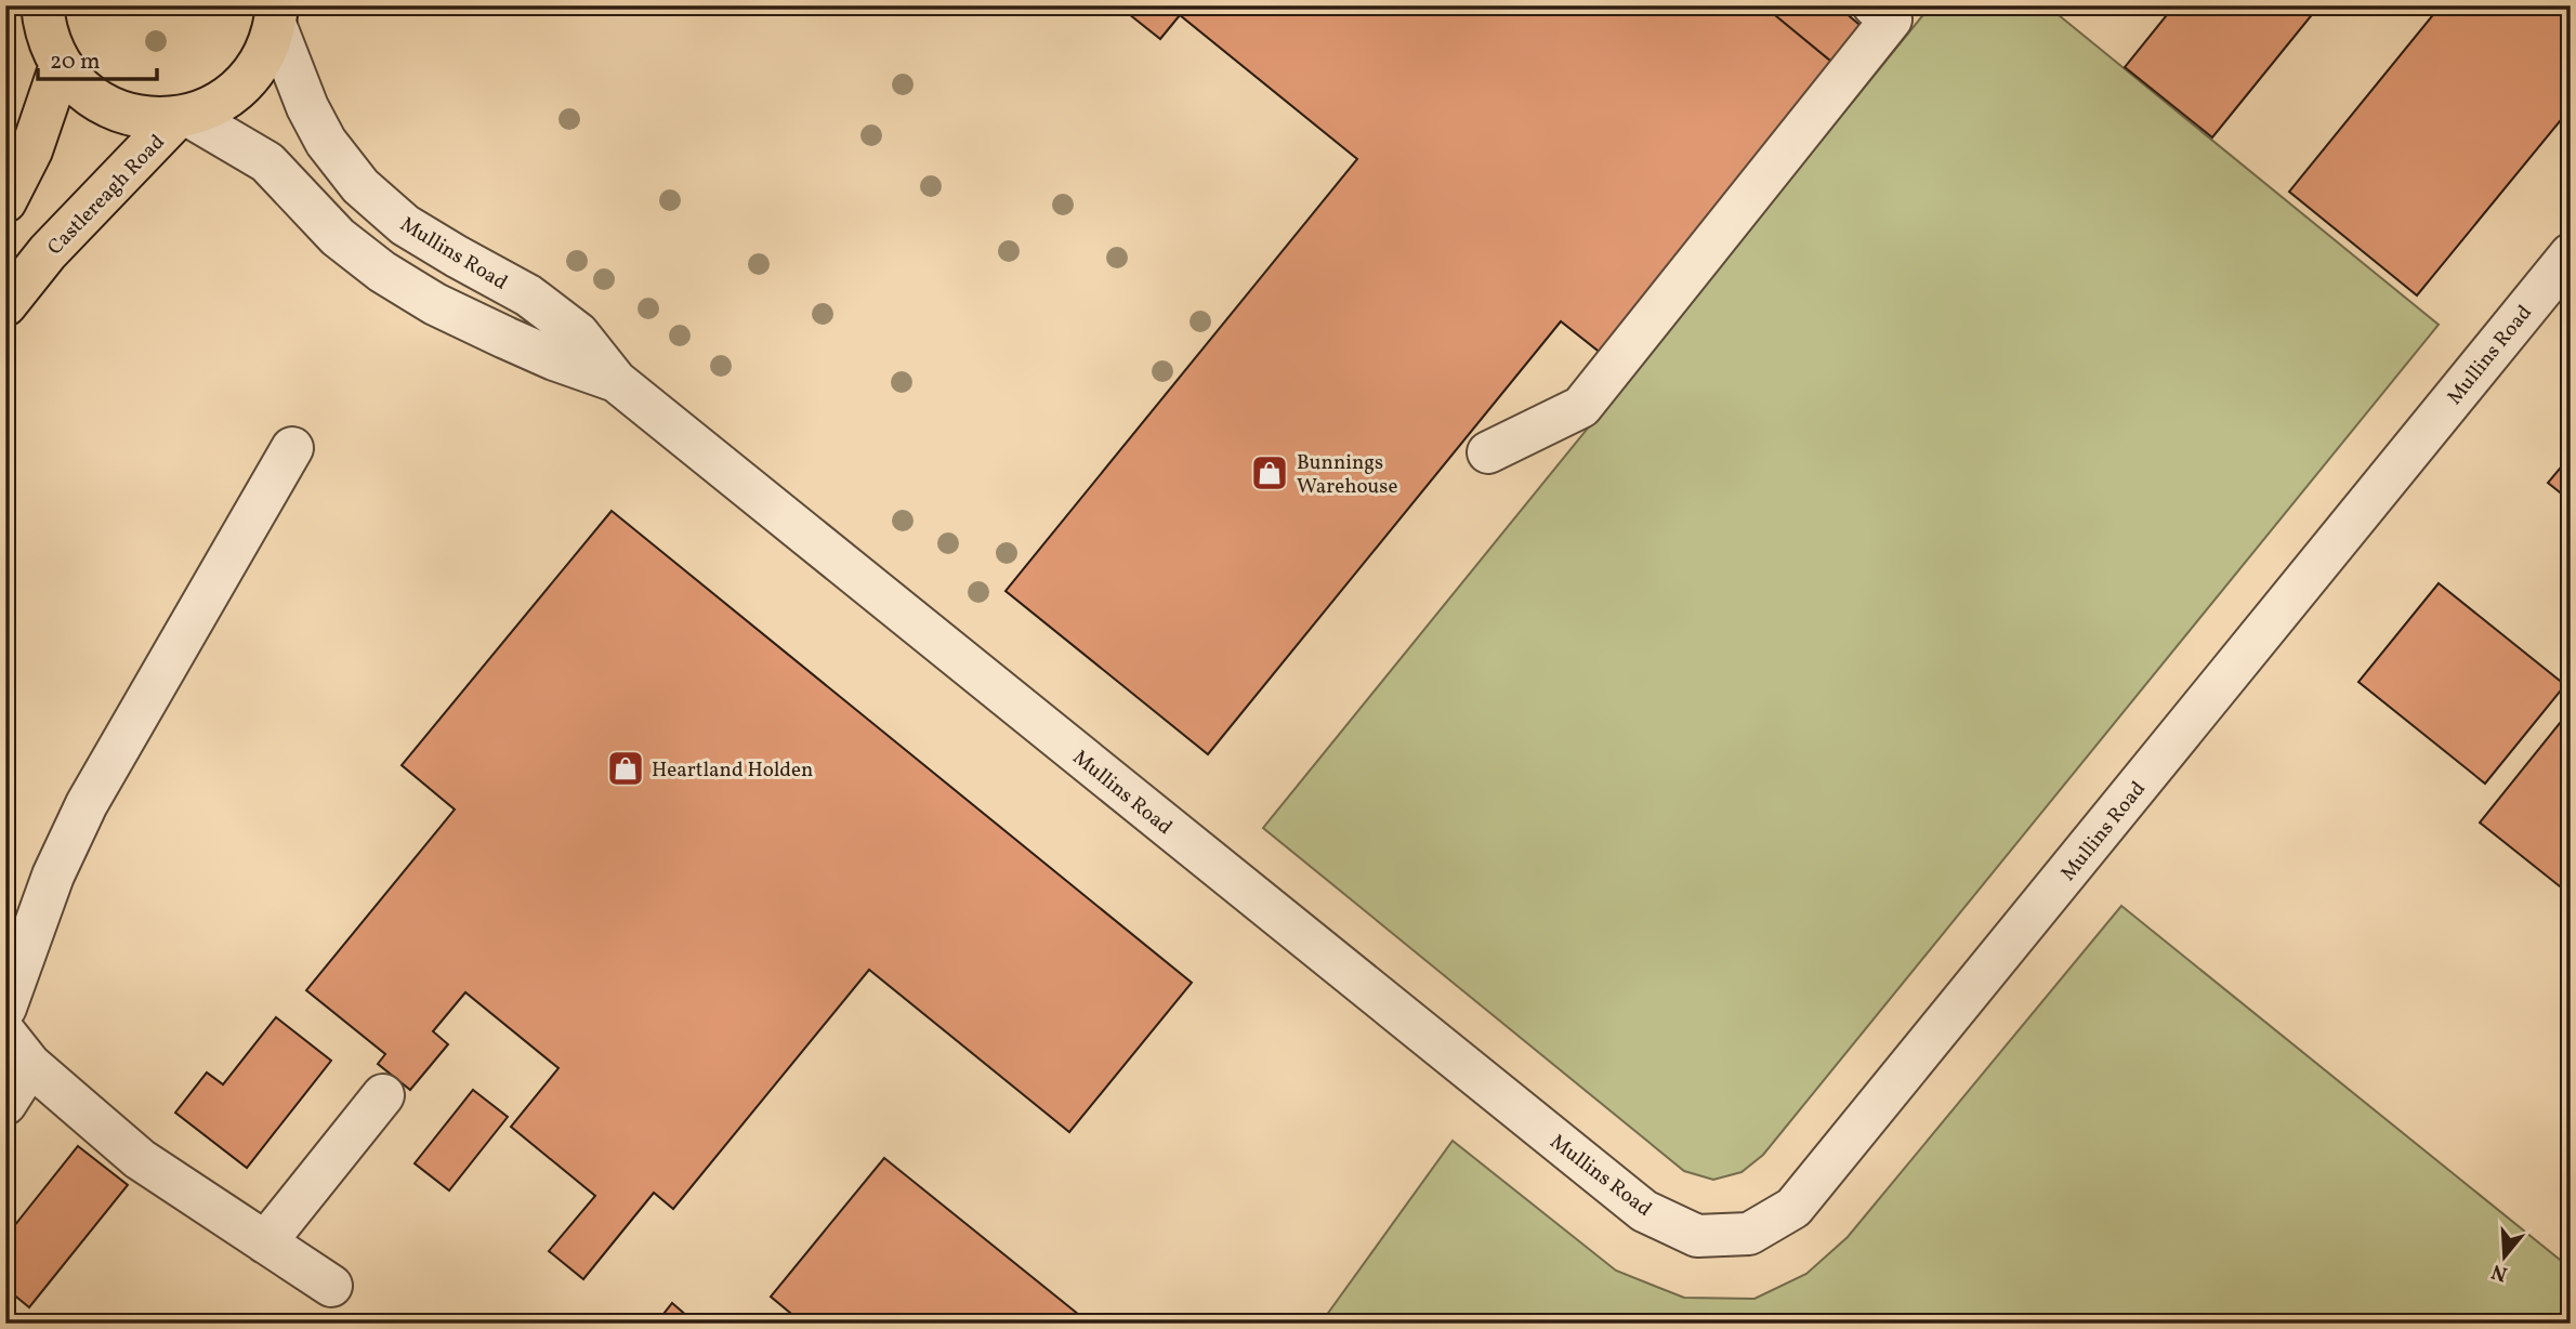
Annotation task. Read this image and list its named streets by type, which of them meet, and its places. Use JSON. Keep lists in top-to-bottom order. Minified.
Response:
{"streets":{"main road":["Castlereagh Road"],"street":["Mullins Road"]},"crossings":[["Castlereagh Road","Mullins Road"]],"places":{"shop":["Bunnings Warehouse","Heartland Holden"]},"scale_bar":"20 m","north":"bottom"}
